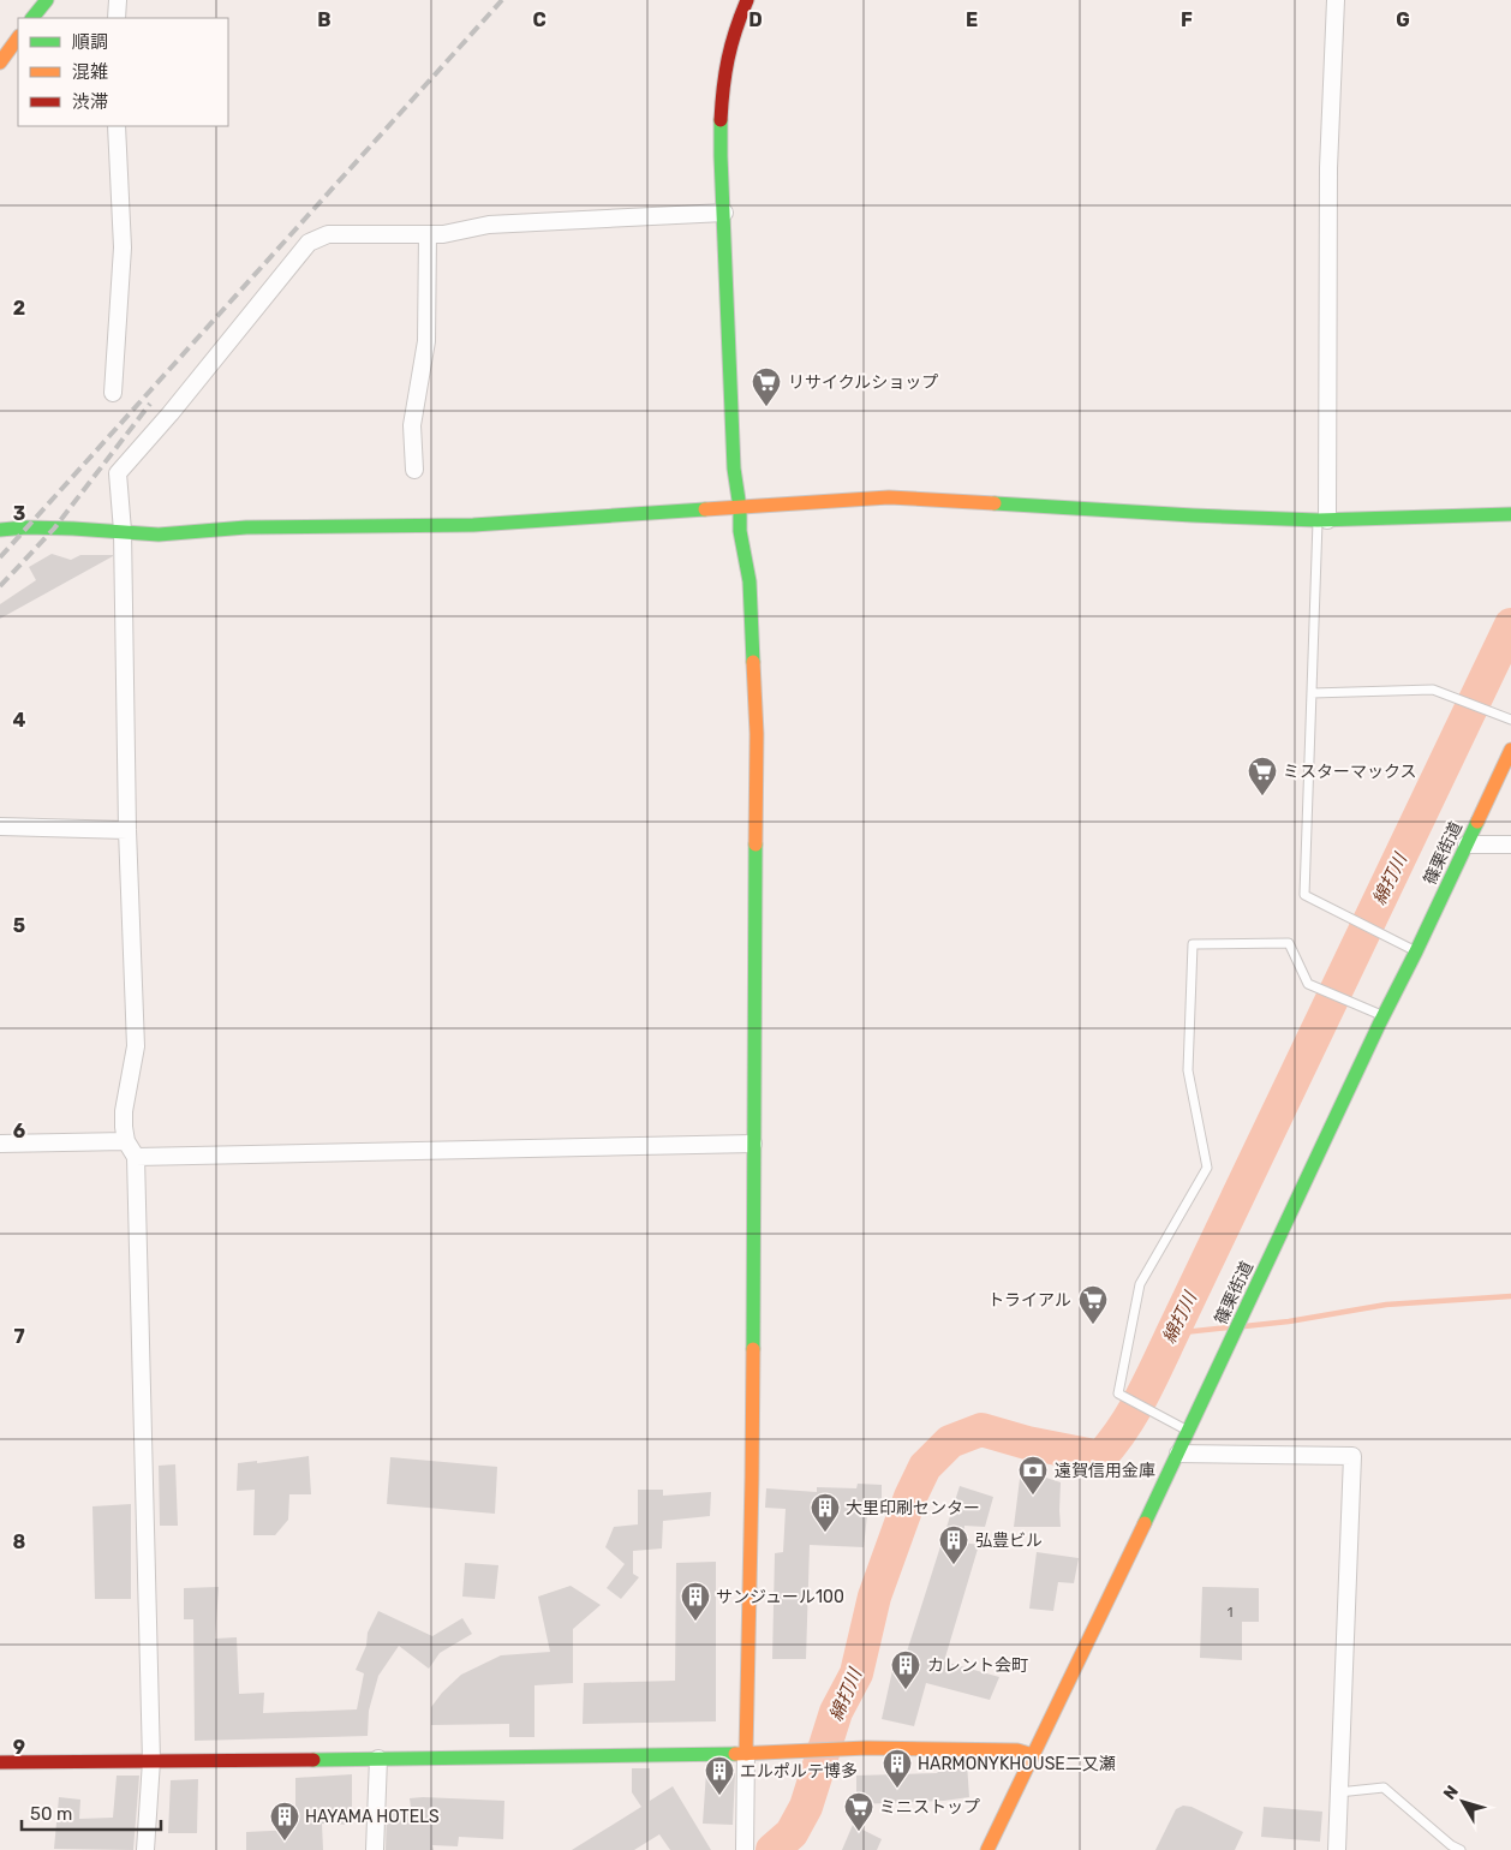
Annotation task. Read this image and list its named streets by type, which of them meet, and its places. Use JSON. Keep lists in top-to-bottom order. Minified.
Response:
{"streets":{"street":["篠栗街道"]},"water":["綿打川"],"places":{"supermarket":["リサイクルショップ","ミスターマックス","トライアル","ミニストップ"],"bank":["遠賀信用金庫"],"building":["大里印刷センター","弘豊ビル","サンジュール100","カレント会町","HARMONYKHOUSE二又瀬","エルポルテ博多","HAYAMA HOTELS"]},"house_numbers":["1"],"legend":["順調","混雑","渋滞"],"scale_bar":"50 m","north":"top left","grid":{"columns":["B","C","D","E","F","G"],"rows":["2","3","4","5","6","7","8","9"]}}
